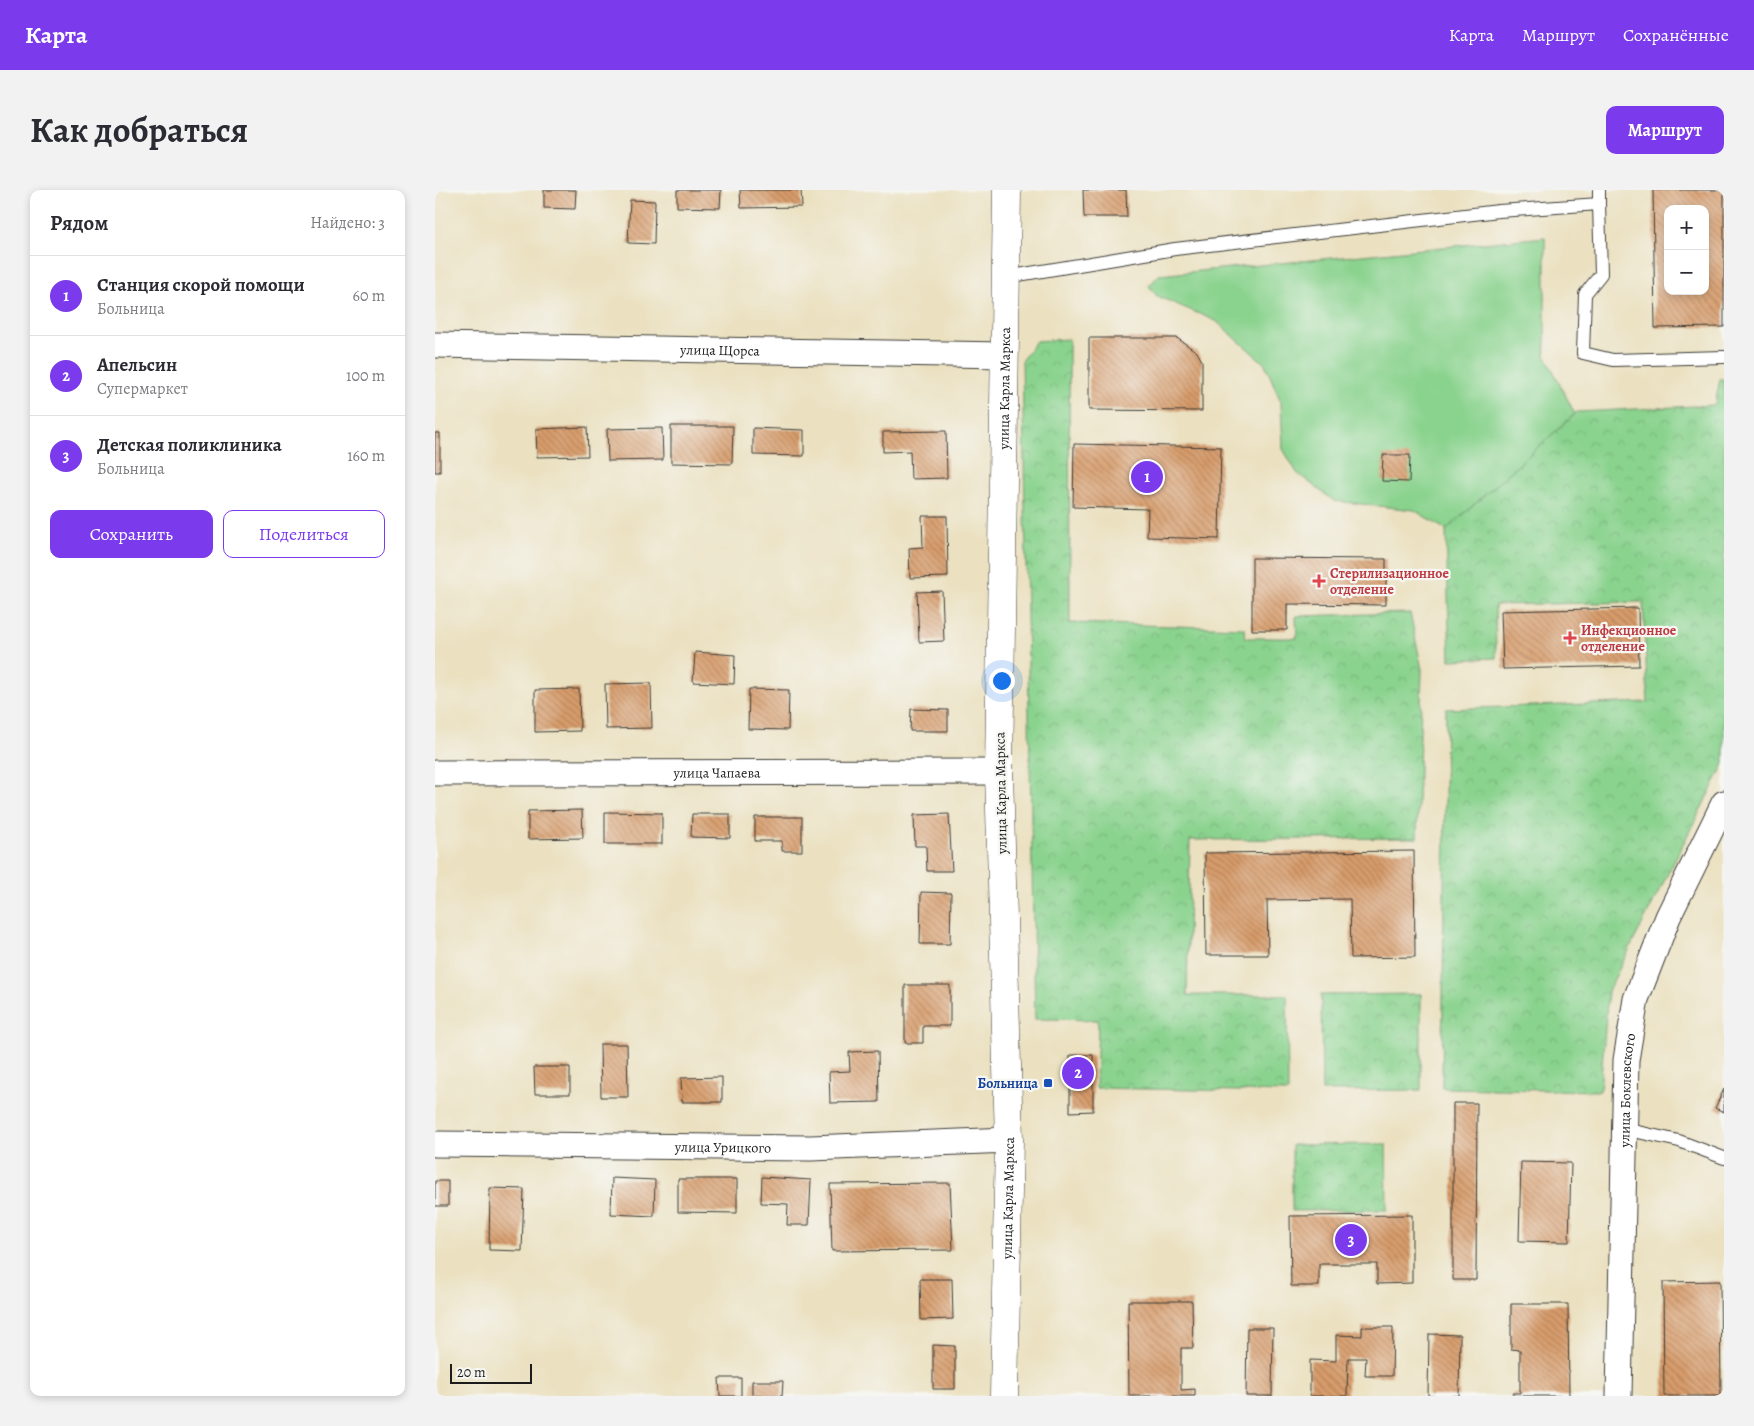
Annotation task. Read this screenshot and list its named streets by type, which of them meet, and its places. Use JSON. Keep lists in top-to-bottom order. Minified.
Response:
{"streets":{"main road":["улица Карла Маркса"],"street":["улица Щорса","улица Чапаева","улица Боклевского","улица Урицкого"]},"crossings":[["улица Щорса","улица Карла Маркса"],["улица Карла Маркса","улица Чапаева"],["улица Карла Маркса","улица Урицкого"]],"places":{"health":["Стерилизационное отделение","Инфекционное отделение"],"transit":["Больница"]},"scale_bar":"20 m","page":{"header":"Карта","nav":["Карта","Маршрут","Сохранённые"],"title":"Как добраться","buttons":["Маршрут",["Сохранить","Поделиться"]],"heading":["Рядом","Найдено: 3"],"map_buttons":["+","−"],"list":[{"mark":"1","name":"Станция скорой помощи","note":"Больница","value":"60 m"},{"mark":"2","name":"Апельсин","note":"Супермаркет","value":"100 m"},{"mark":"3","name":"Детская поликлиника","note":"Больница","value":"160 m"}],"pins":["1","2","3"],"scale":"20 m"}}
